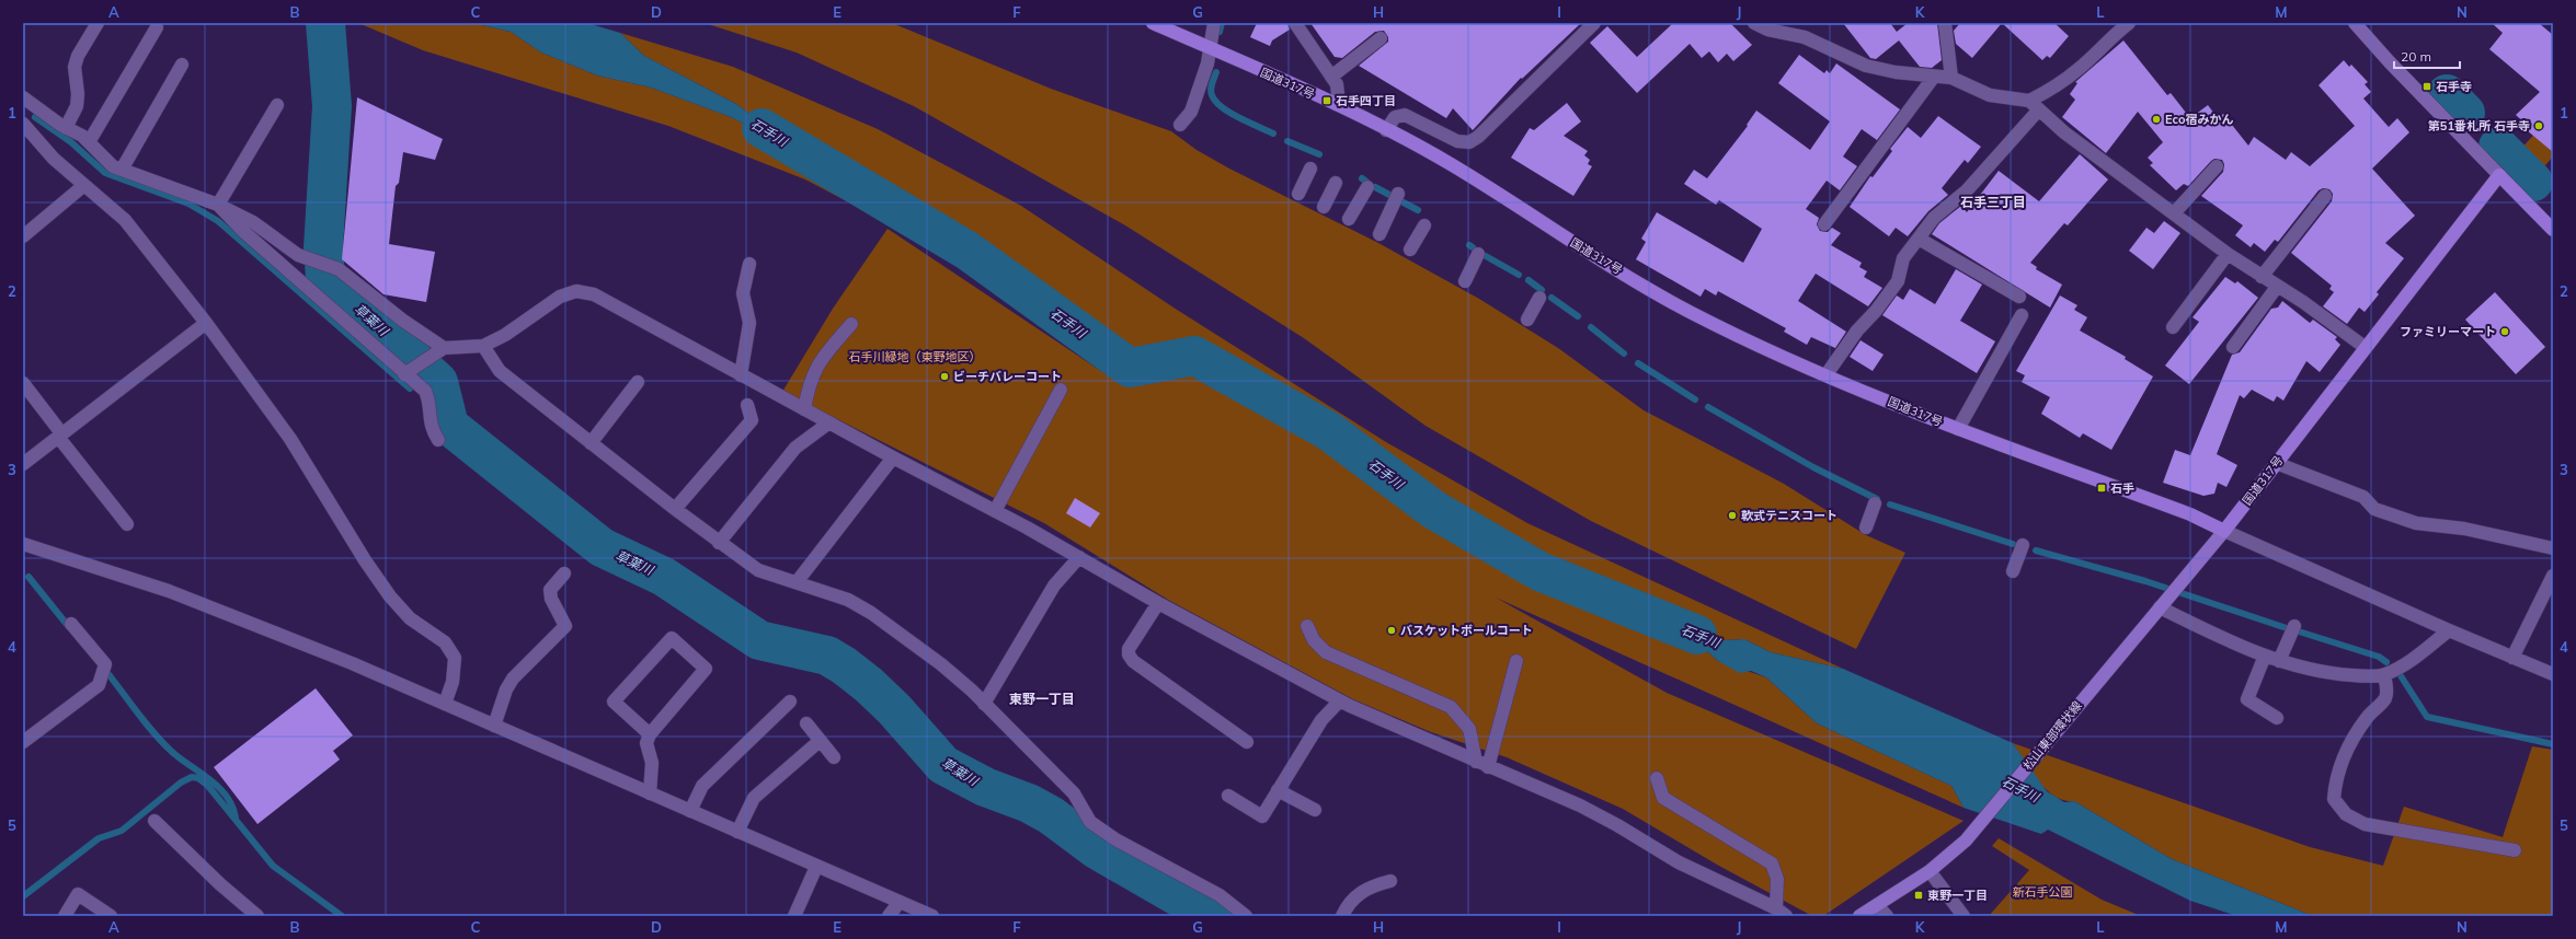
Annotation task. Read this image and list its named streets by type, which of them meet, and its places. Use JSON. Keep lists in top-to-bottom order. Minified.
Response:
{"streets":{"highway":["国道317号"],"main road":["松山東部環状線"]},"crossings":[["国道317号","松山東部環状線"]],"districts":["石手三丁目","東野一丁目"],"water":["石手川","草葉川"],"parks":["石手川緑地（東野地区）","新石手公園"],"places":{"transit":["石手寺","石手四丁目","石手","東野一丁目"],"other":["Eco宿みかん","第51番札所 石手寺","ファミリーマート","ビーチバレーコート","軟式テニスコート","バスケットボールコート"]},"scale_bar":"20 m","grid":{"columns":["A","B","C","D","E","F","G","H","I","J","K","L","M","N"],"rows":["1","2","3","4","5"]}}
